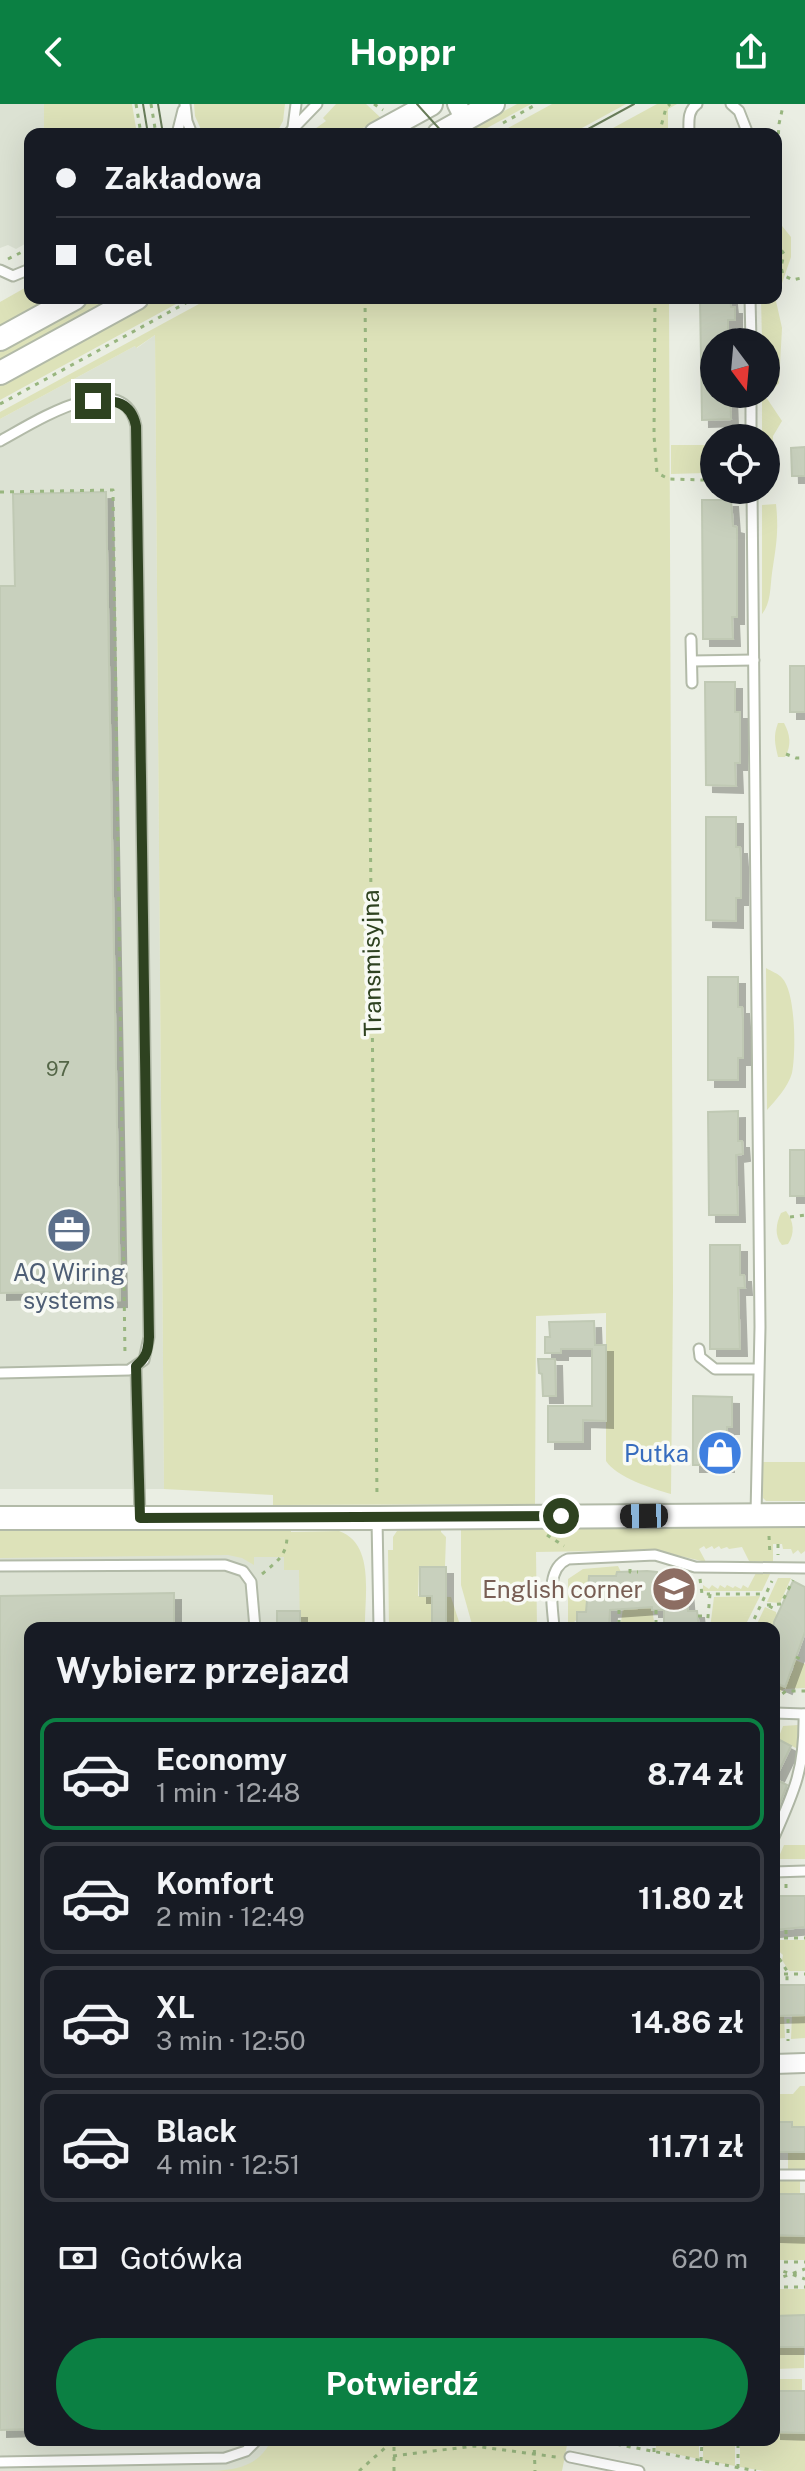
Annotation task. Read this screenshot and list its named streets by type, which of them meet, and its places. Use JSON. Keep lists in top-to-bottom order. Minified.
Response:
{"streets":{"path":["Transmisyjna"]},"places":{"office":["AQ Wiring systems"],"shop":["Putka"],"school or university":["English corner"]},"house_numbers":["97"],"north":"bottom","page":{"header":"Hoppr","banner":["Zakładowa","Cel"],"heading":"Wybierz przejazd","list":[{"name":"Economy","note":"1 min · 12:48","value":"8.74 zł"},{"name":"Komfort","note":"2 min · 12:49","value":"11.80 zł"},{"name":"XL","note":"3 min · 12:50","value":"14.86 zł"},{"name":"Black","note":"4 min · 12:51","value":"11.71 zł"}],"pay":["Gotówka","620 m"],"buttons":"Potwierdź"}}
